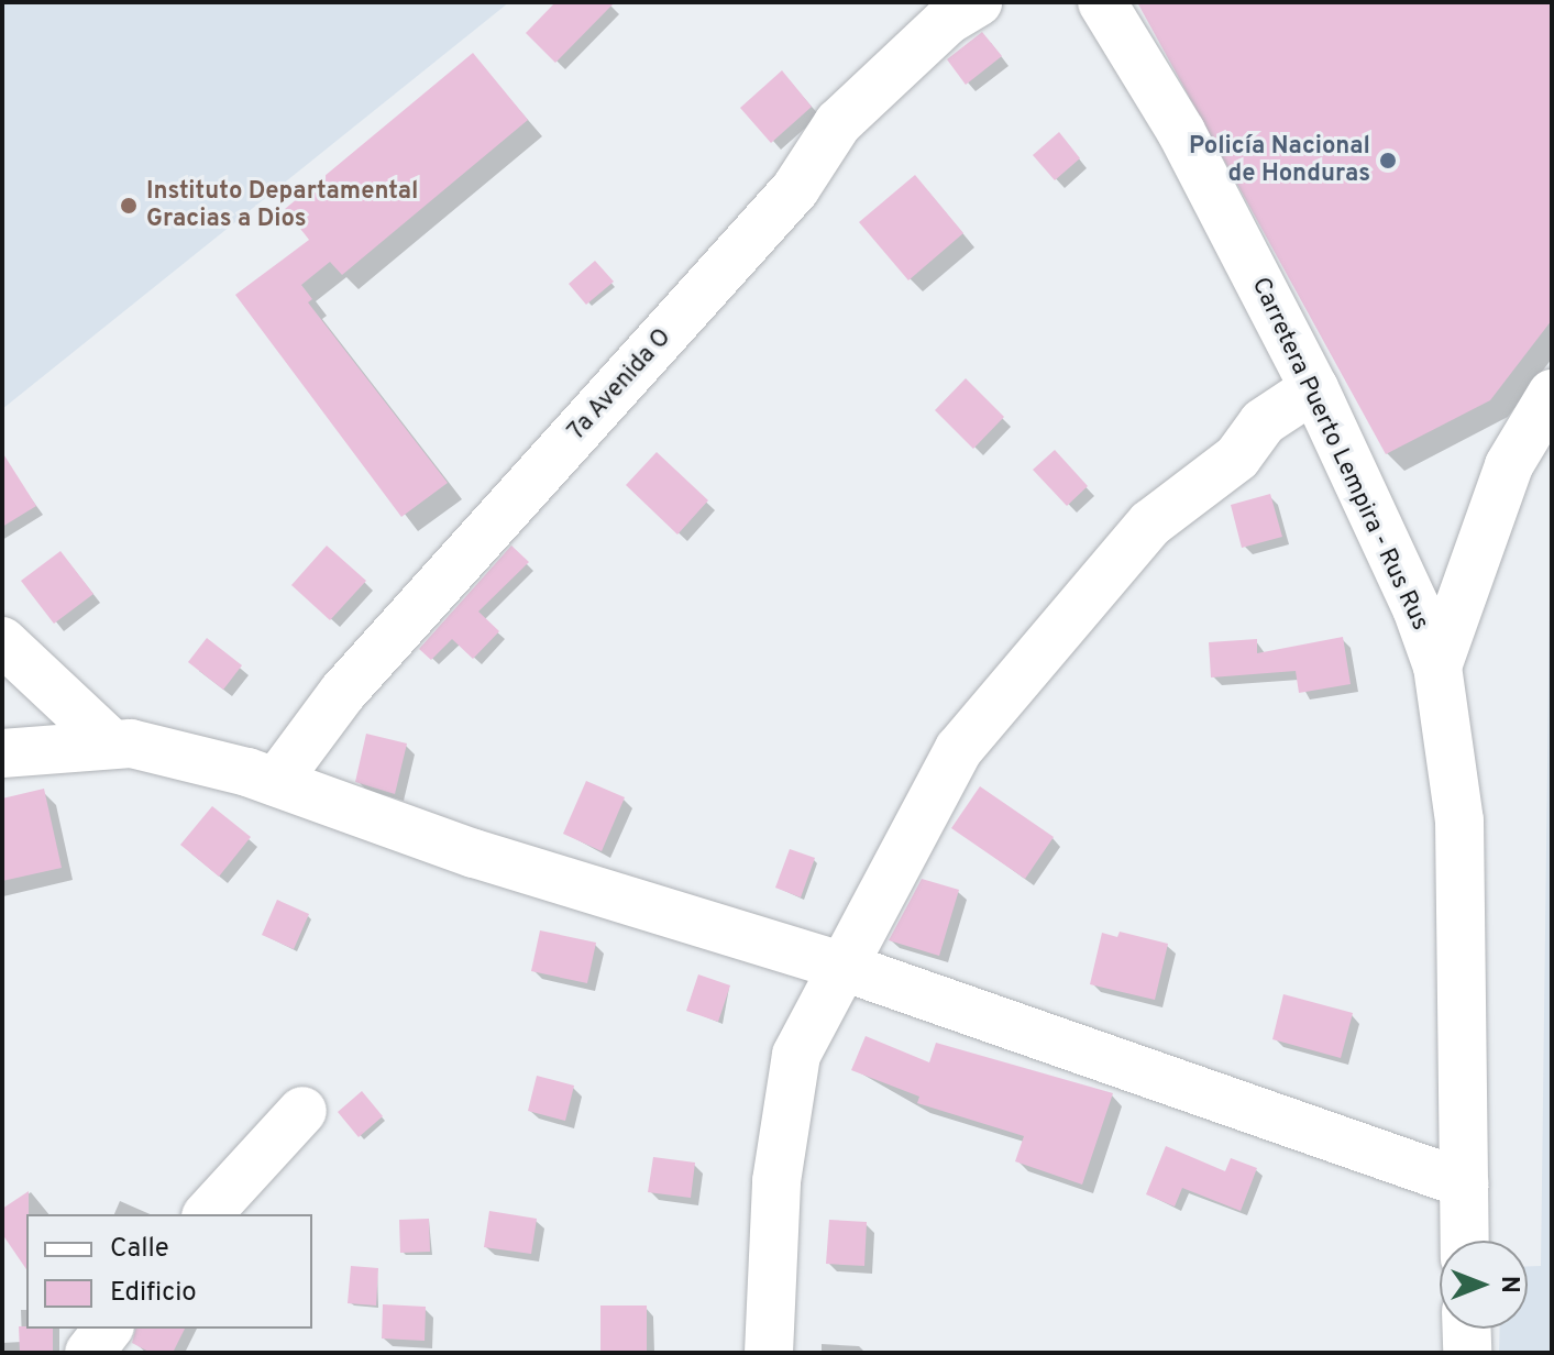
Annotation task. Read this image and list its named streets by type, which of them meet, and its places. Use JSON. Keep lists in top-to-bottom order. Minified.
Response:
{"streets":{"street":["7a Avenida O","Carretera Puerto Lempira - Rus Rus"]},"places":["Policía Nacional de Honduras","Instituto Departamental Gracias a Dios"],"legend":["Calle","Edificio"],"north":"right"}
